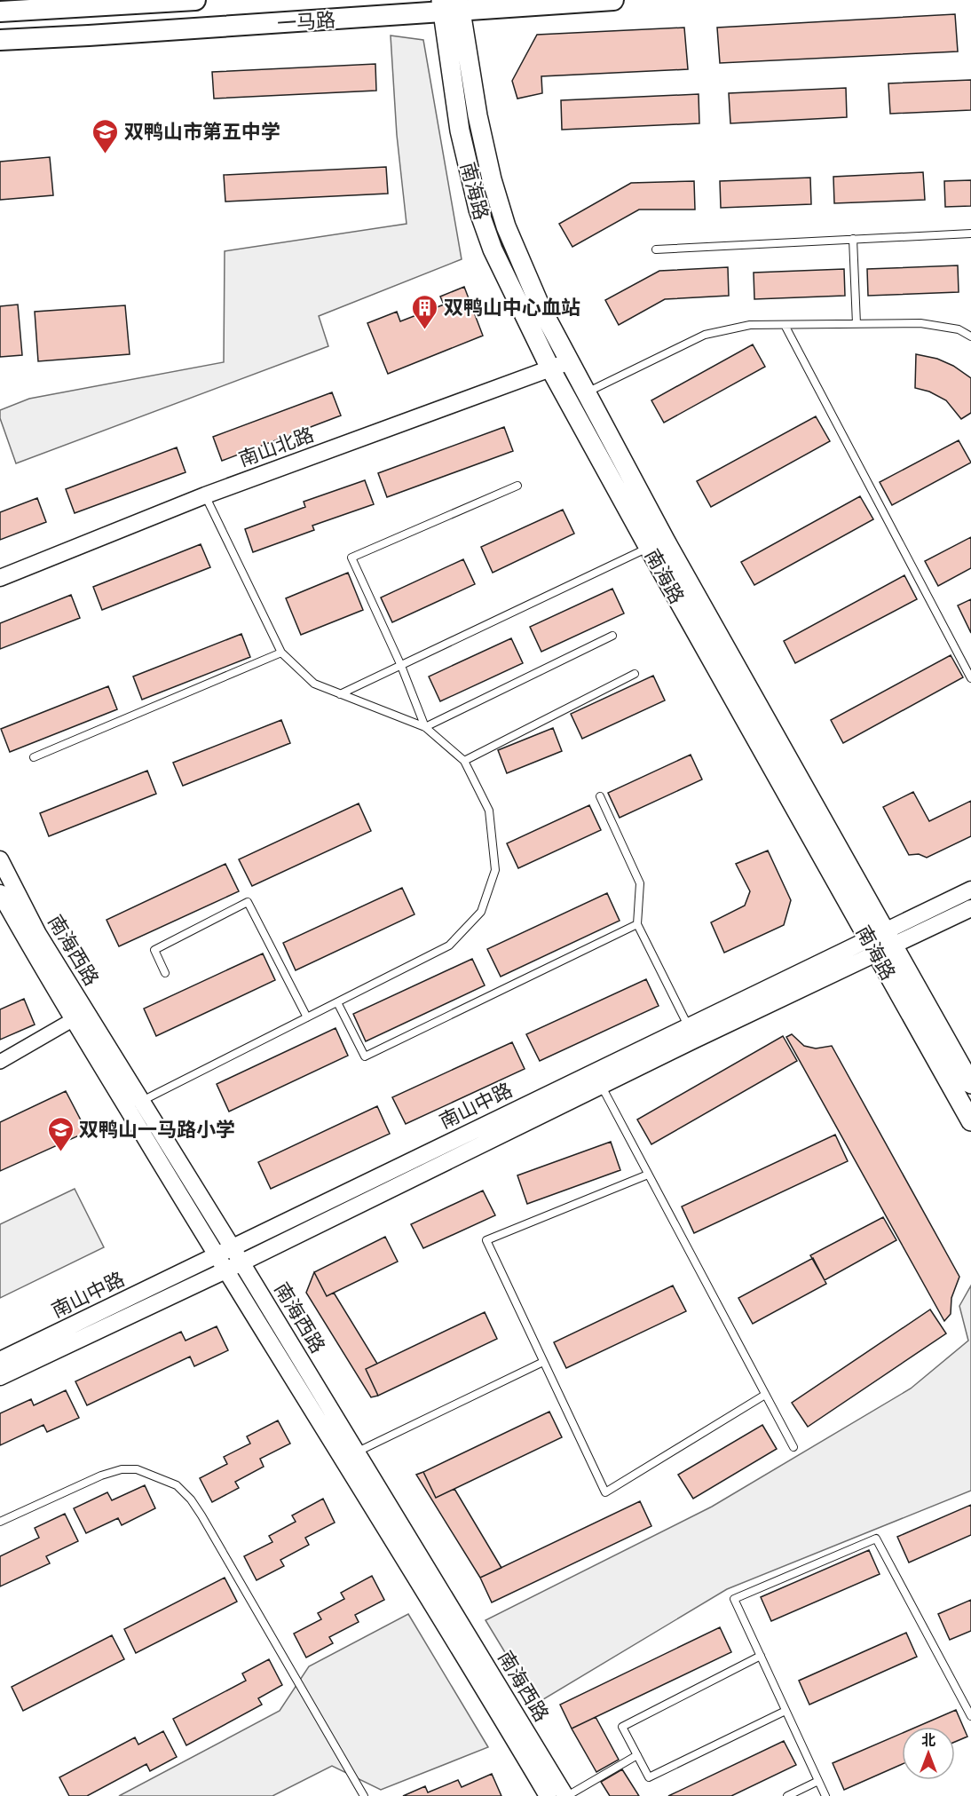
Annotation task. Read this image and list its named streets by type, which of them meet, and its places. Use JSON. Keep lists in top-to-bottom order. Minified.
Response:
{"streets":{"main road":["一马路","南海路"],"street":["南山北路","南海西路","南山中路"]},"crossings":[["一马路","南海路"],["南海路","南山北路"],["南海路","南山中路"],["南海西路","南山中路"]],"places":{"school or university":["双鸭山市第五中学","双鸭山一马路小学"],"building":["双鸭山中心血站"]},"north":"top"}
